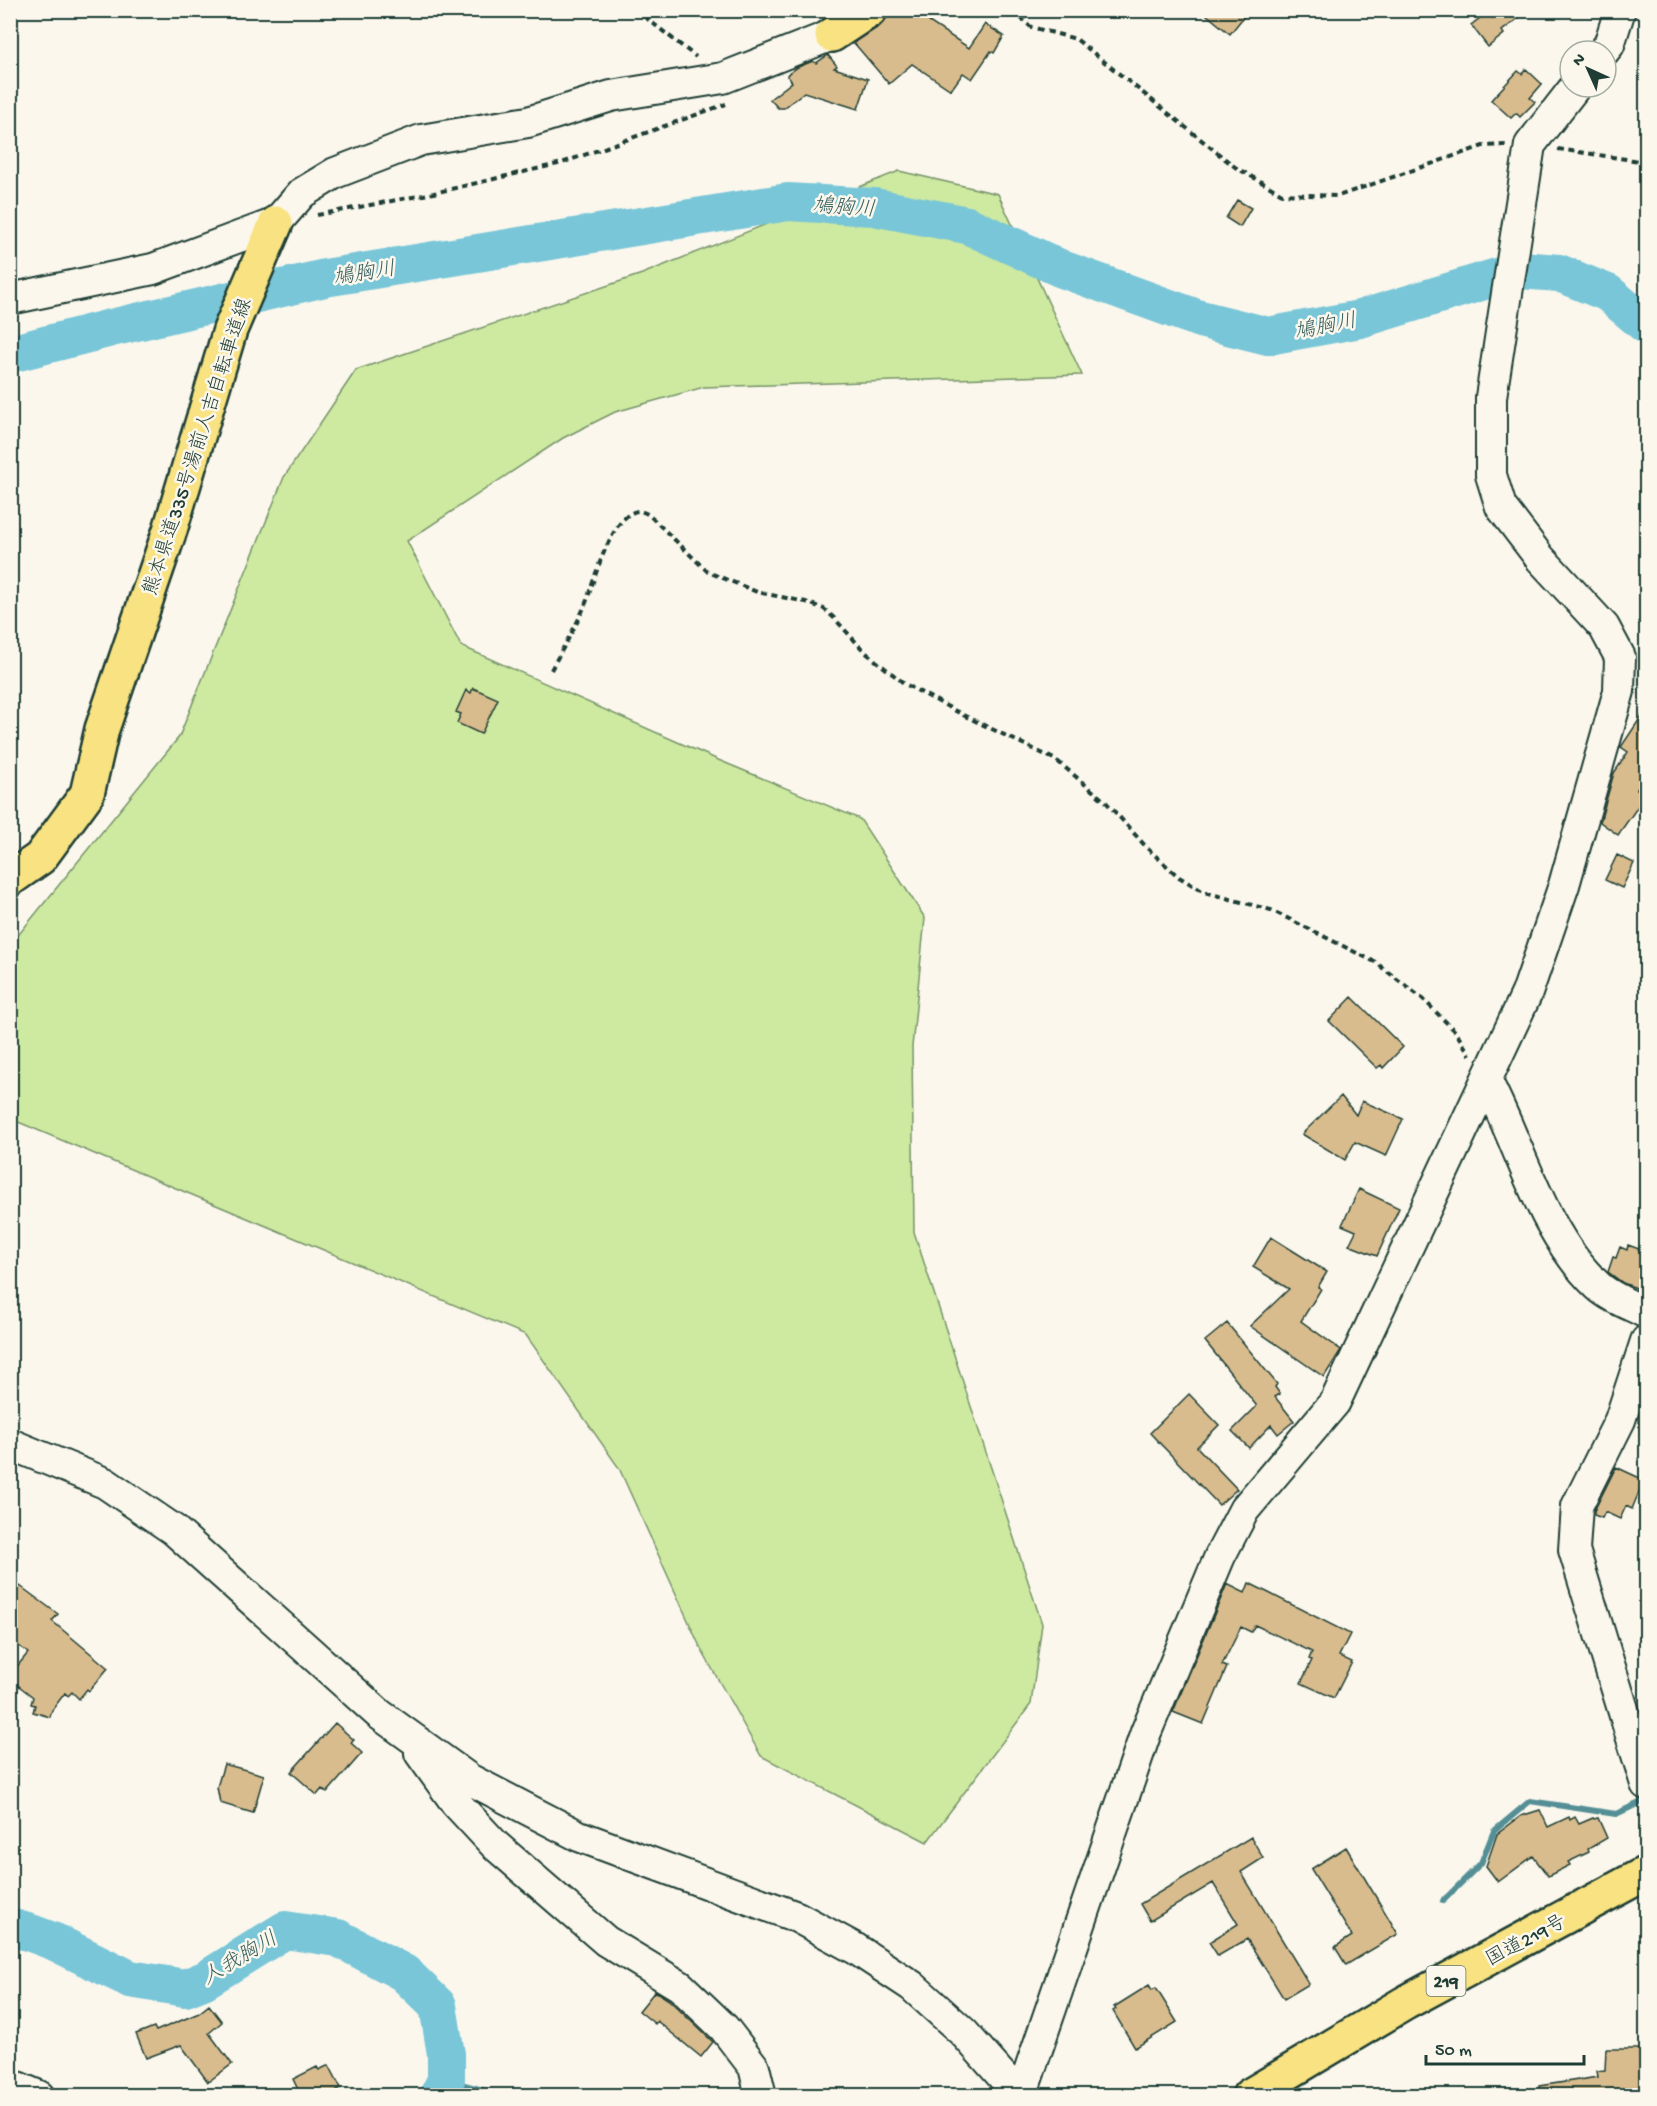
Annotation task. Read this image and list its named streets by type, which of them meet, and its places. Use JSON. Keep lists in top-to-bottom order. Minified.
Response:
{"streets":{"main road":["熊本県道335号湯前人吉自転車道線","国道219号","219"]},"water":["鳩胸川","人我胸川"],"scale_bar":"50 m","north":"top left"}
